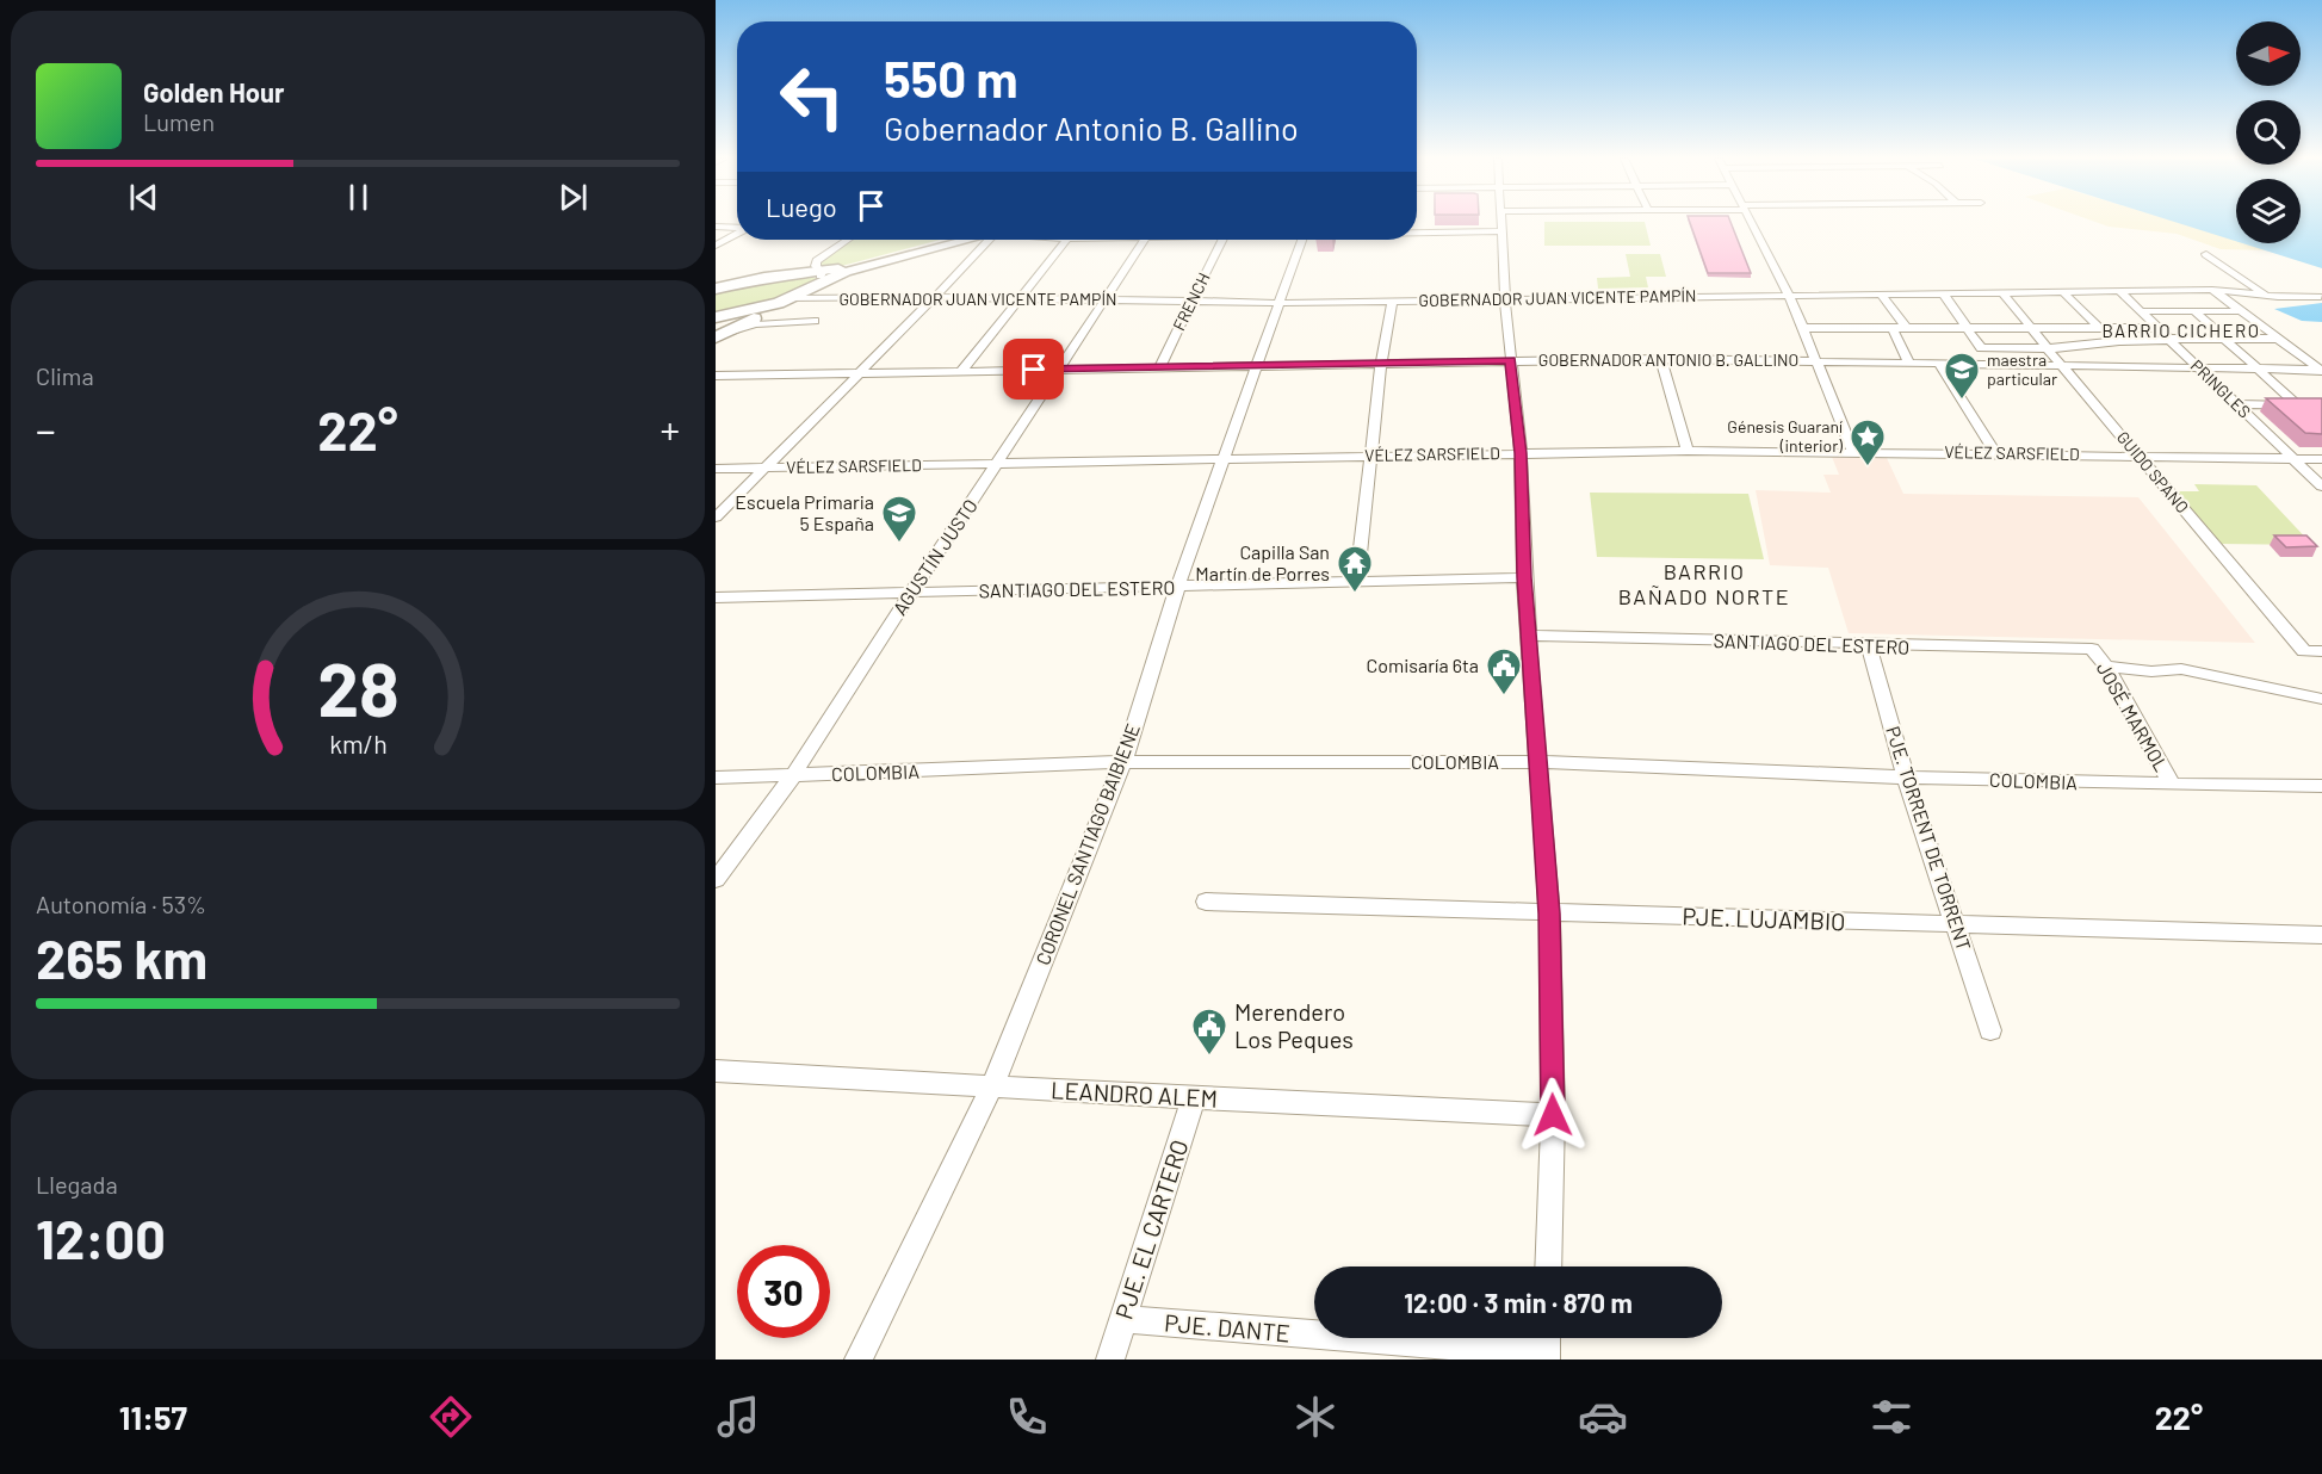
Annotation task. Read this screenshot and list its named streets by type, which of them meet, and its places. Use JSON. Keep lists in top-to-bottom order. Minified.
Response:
{"streets":{"street":["GOBERNADOR JUAN VICENTE PAMPÍN","FRENCH","GOBERNADOR ANTONIO B. GALLINO","PRINGLES","VÉLEZ SARSFIELD","GUIDO SPANO","AGUSTÍN JUSTO","SANTIAGO DEL ESTERO","JOSÉ MARMOL","COLOMBIA","PJE. TORRENT DE TORRENT","CORONEL SANTIAGO BAIBIENE","PJE. LUJAMBIO","LEANDRO ALEM","PJE. EL CARTERO","PJE. DANTE"]},"crossings":[["GOBERNADOR JUAN VICENTE PAMPÍN","FRENCH"],["GOBERNADOR JUAN VICENTE PAMPÍN","PRINGLES"],["GOBERNADOR JUAN VICENTE PAMPÍN","GUIDO SPANO"],["GOBERNADOR JUAN VICENTE PAMPÍN","AGUSTÍN JUSTO"],["GOBERNADOR JUAN VICENTE PAMPÍN","CORONEL SANTIAGO BAIBIENE"],["FRENCH","GOBERNADOR ANTONIO B. GALLINO"],["GOBERNADOR ANTONIO B. GALLINO","PRINGLES"],["GOBERNADOR ANTONIO B. GALLINO","GUIDO SPANO"],["GOBERNADOR ANTONIO B. GALLINO","AGUSTÍN JUSTO"],["GOBERNADOR ANTONIO B. GALLINO","CORONEL SANTIAGO BAIBIENE"],["PRINGLES","VÉLEZ SARSFIELD"],["VÉLEZ SARSFIELD","GUIDO SPANO"],["VÉLEZ SARSFIELD","AGUSTÍN JUSTO"],["VÉLEZ SARSFIELD","CORONEL SANTIAGO BAIBIENE"],["AGUSTÍN JUSTO","SANTIAGO DEL ESTERO"],["AGUSTÍN JUSTO","COLOMBIA"],["SANTIAGO DEL ESTERO","JOSÉ MARMOL"],["SANTIAGO DEL ESTERO","PJE. TORRENT DE TORRENT"],["SANTIAGO DEL ESTERO","CORONEL SANTIAGO BAIBIENE"],["JOSÉ MARMOL","COLOMBIA"],["COLOMBIA","PJE. TORRENT DE TORRENT"],["COLOMBIA","CORONEL SANTIAGO BAIBIENE"],["PJE. TORRENT DE TORRENT","PJE. LUJAMBIO"],["CORONEL SANTIAGO BAIBIENE","LEANDRO ALEM"],["LEANDRO ALEM","PJE. EL CARTERO"],["PJE. EL CARTERO","PJE. DANTE"]],"districts":["BARRIO CICHERO","BARRIO BAÑADO NORTE"],"places":{"school or university":["maestra particular","Escuela Primaria 5 España"],"place":["Génesis Guaraní (interior)"],"temple":["Capilla San Martín de Porres"],"public building":["Comisaría 6ta","Merendero Los Peques"]},"north":"right","page":{"turn":["550 m","Gobernador Antonio B. Gallino"],"song":["Golden Hour","Lumen"],"then":"Luego","tile":["Clima",["Autonomía · 53%","265 km"],["Llegada","12:00"]],"heat":["−","22°","+"],"limit":"30","trip":"12:00 · 3 min · 870 m","tabs":["11:57","22°"],"gauge":["28","km/h"]}}
